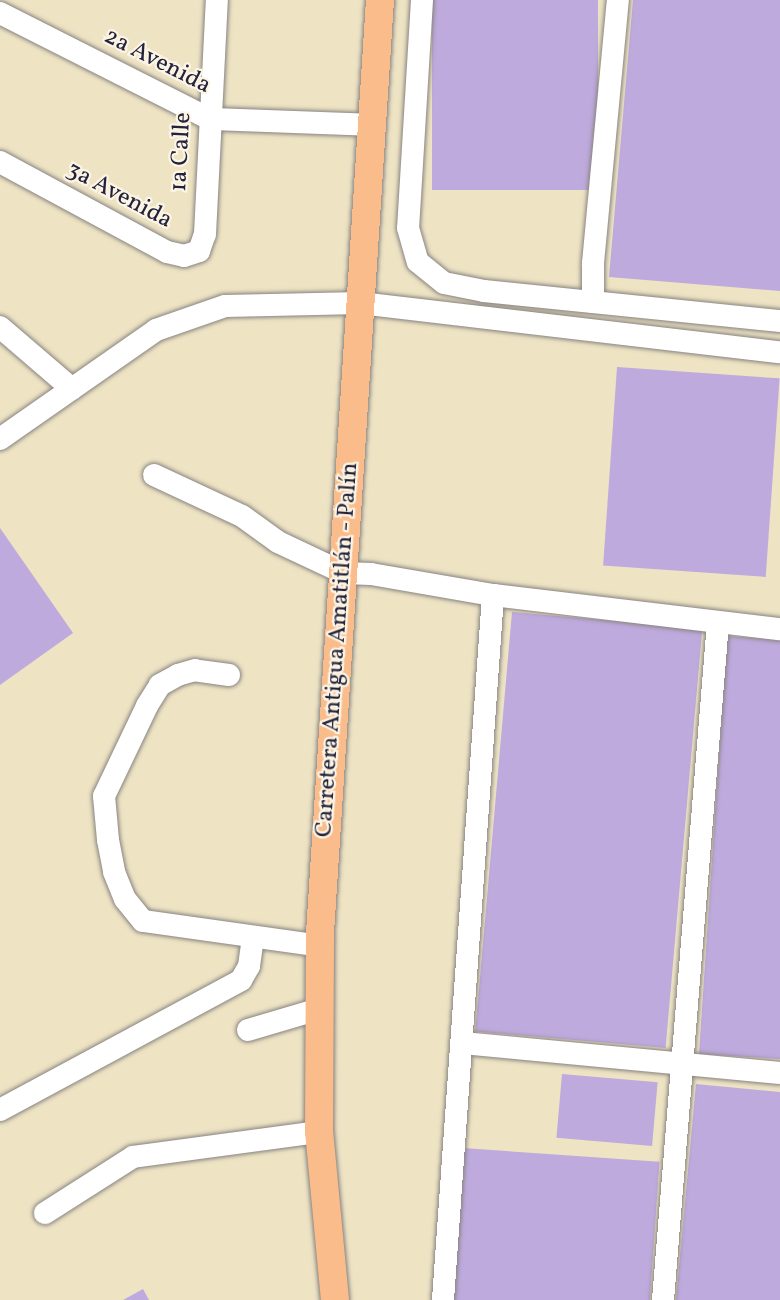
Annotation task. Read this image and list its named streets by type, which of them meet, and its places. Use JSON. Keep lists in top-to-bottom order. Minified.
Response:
{"streets":{"main road":["Carretera Antigua Amatitlán - Palín"],"street":["2a Avenida","1a Calle","3a Avenida"]},"crossings":[["2a Avenida","1a Calle"],["2a Avenida","Carretera Antigua Amatitlán - Palín"],["1a Calle","3a Avenida"]]}
